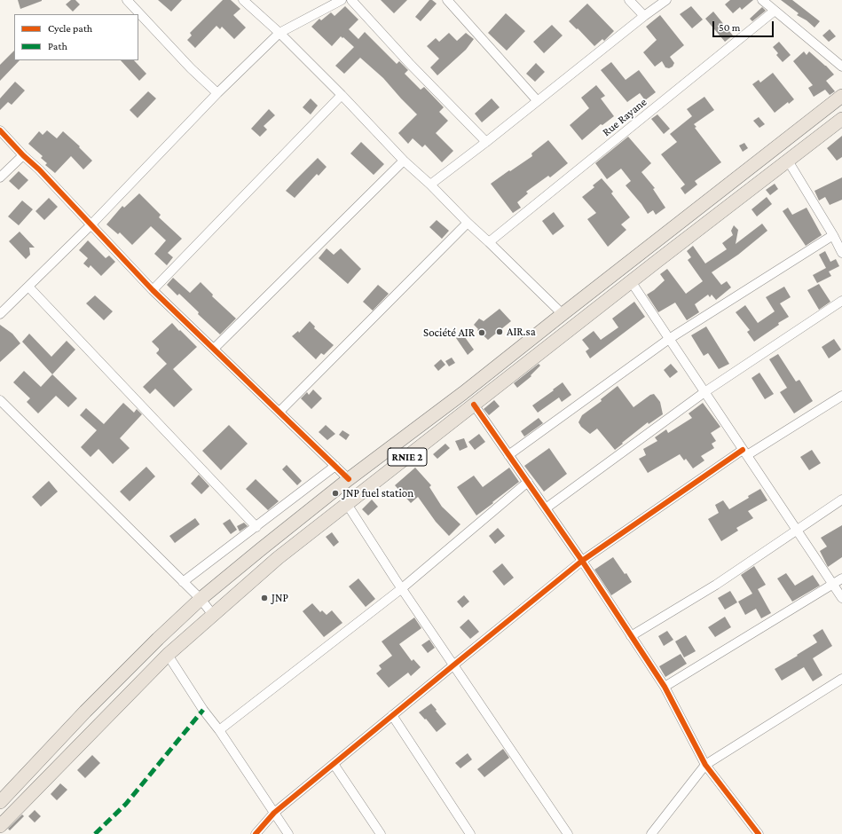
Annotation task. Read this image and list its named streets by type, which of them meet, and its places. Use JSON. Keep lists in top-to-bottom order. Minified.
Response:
{"streets":{"main road":["RNIE 2"],"street":["Rue Rayane"]},"places":["AIR.sa","Société AIR","JNP fuel station","JNP"],"legend":["Cycle path","Path"],"scale_bar":"50 m"}
